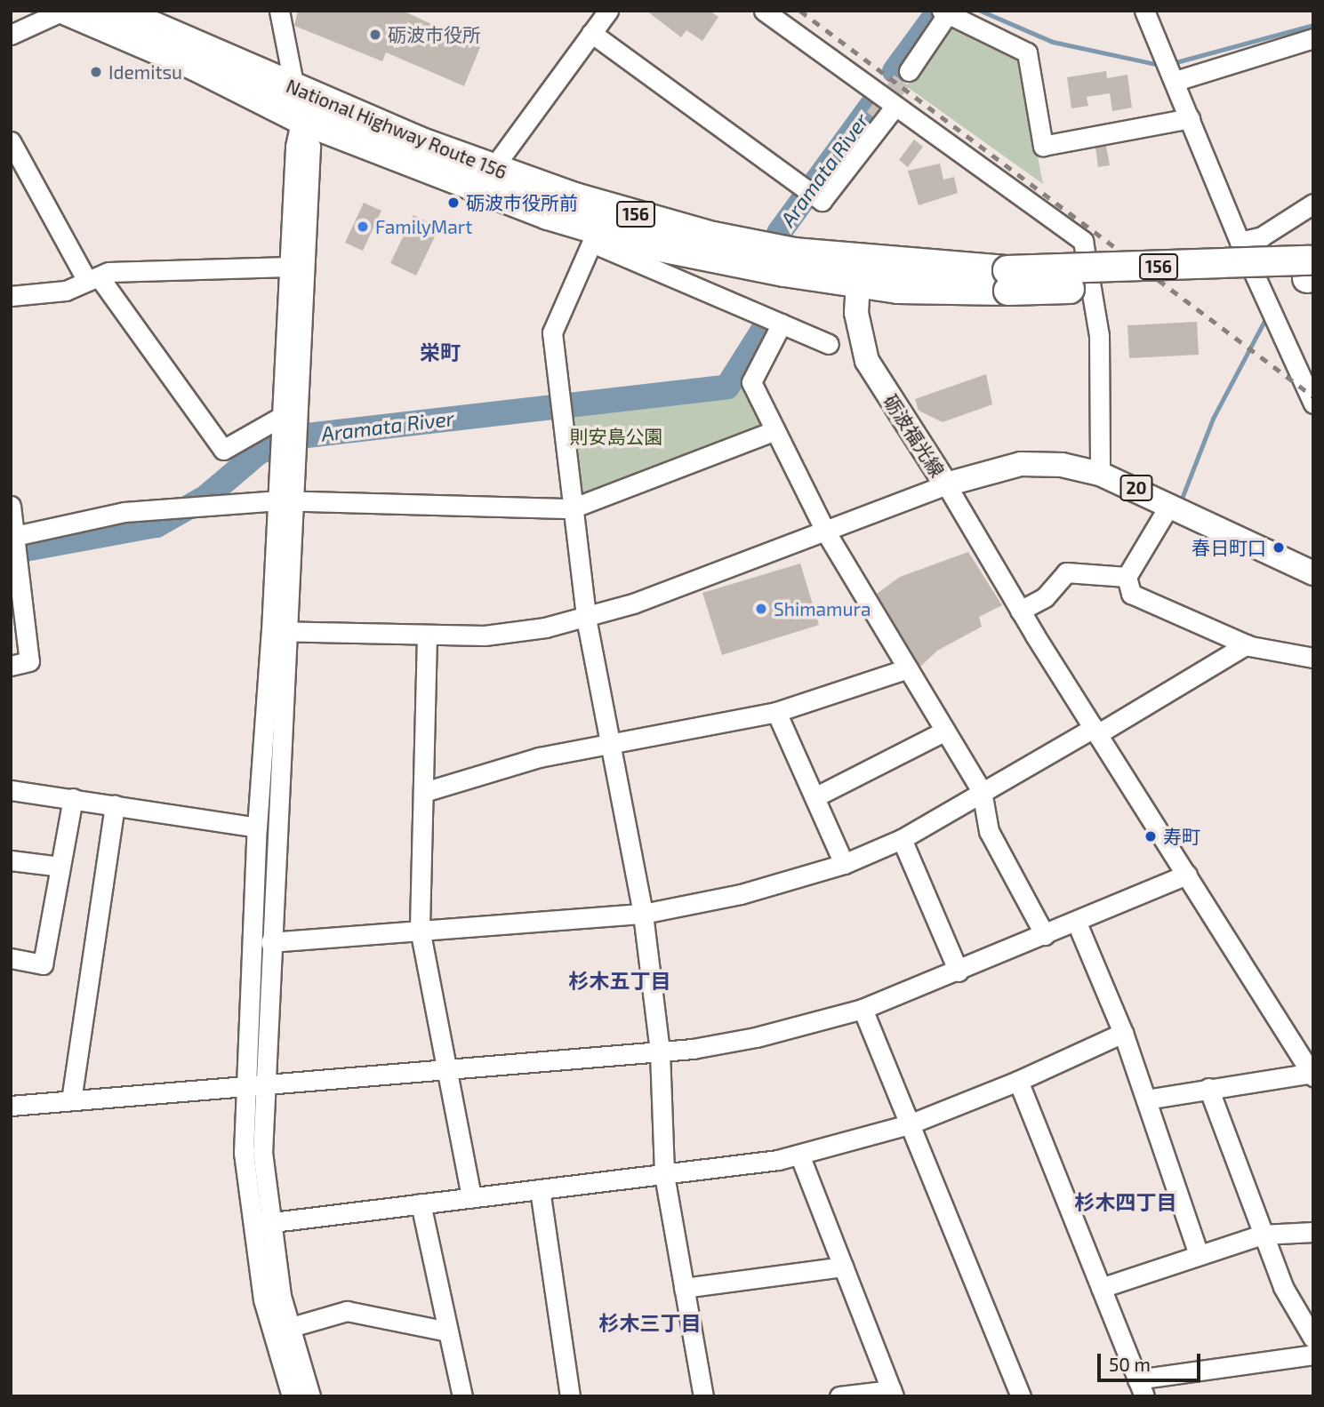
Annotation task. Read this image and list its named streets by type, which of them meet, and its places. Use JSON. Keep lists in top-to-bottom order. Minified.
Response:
{"streets":{"highway":["National Highway Route 156","156"],"main road":["砺波福光線","20"]},"crossings":[["National Highway Route 156","砺波福光線"]],"districts":["栄町","杉木五丁目","杉木四丁目","杉木三丁目"],"water":["Aramata River"],"parks":["則安島公園"],"places":["砺波市役所","Idemitsu","砺波市役所前","FamilyMart","春日町口","Shimamura","寿町"],"scale_bar":"50 m"}
